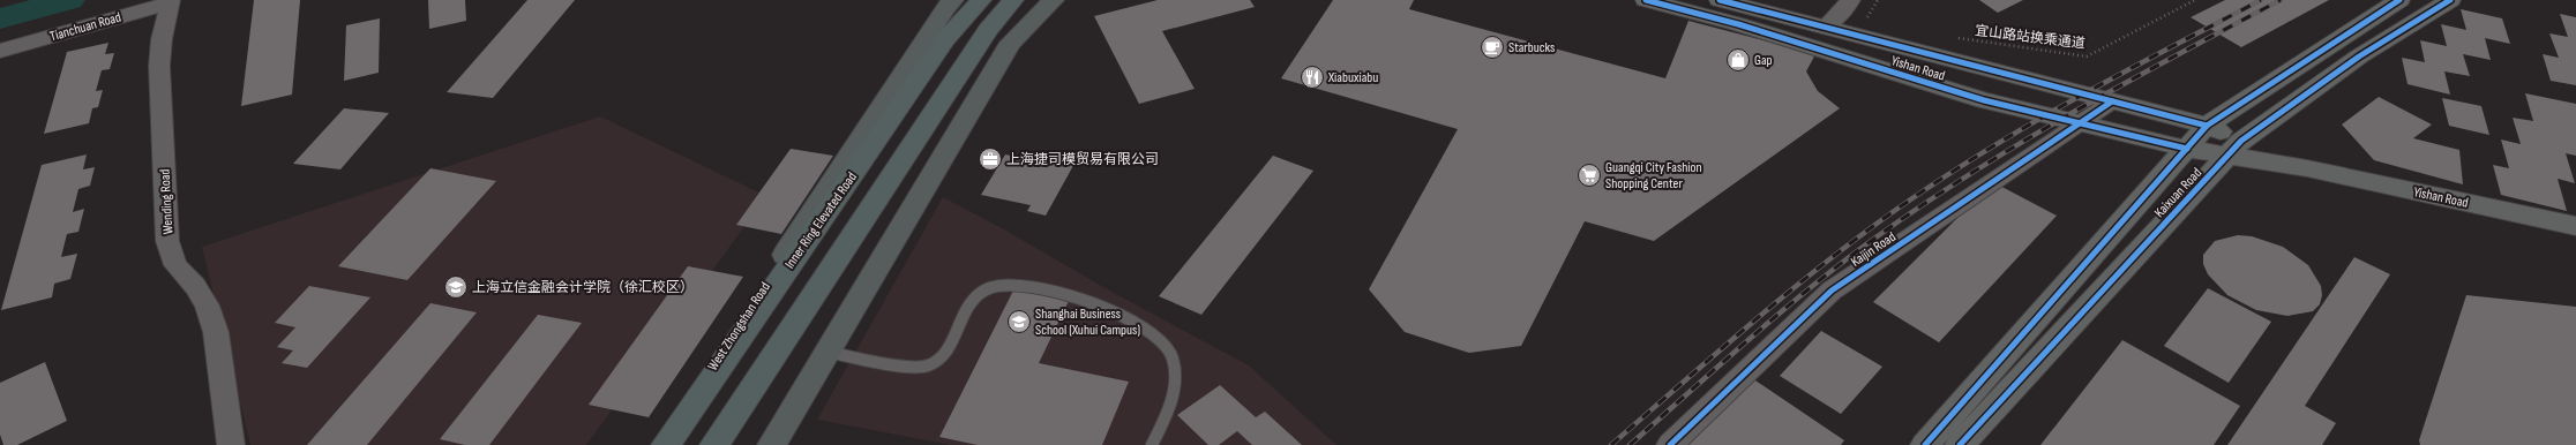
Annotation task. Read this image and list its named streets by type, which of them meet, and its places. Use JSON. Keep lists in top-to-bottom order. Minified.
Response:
{"streets":{"highway":["Inner Ring Elevated Road"],"main road":["West Zhongshan Road"],"street":["Tianchuan Road","Yishan Road","Kaixuan Road","Wending Road","Kaijin Road"],"path":["宜山路站换乘通道"]},"crossings":[["Tianchuan Road","Wending Road"],["Yishan Road","Kaixuan Road"],["Yishan Road","Kaijin Road"]],"places":{"cafe":["Starbucks"],"shop":["Gap"],"restaurant":["Xiabuxiabu"],"office":["上海捷司模贸易有限公司"],"supermarket":["Guangqi City Fashion Shopping Center"],"school or university":["上海立信金融会计学院（徐汇校区）","Shanghai Business School (Xuhui Campus)"]}}
